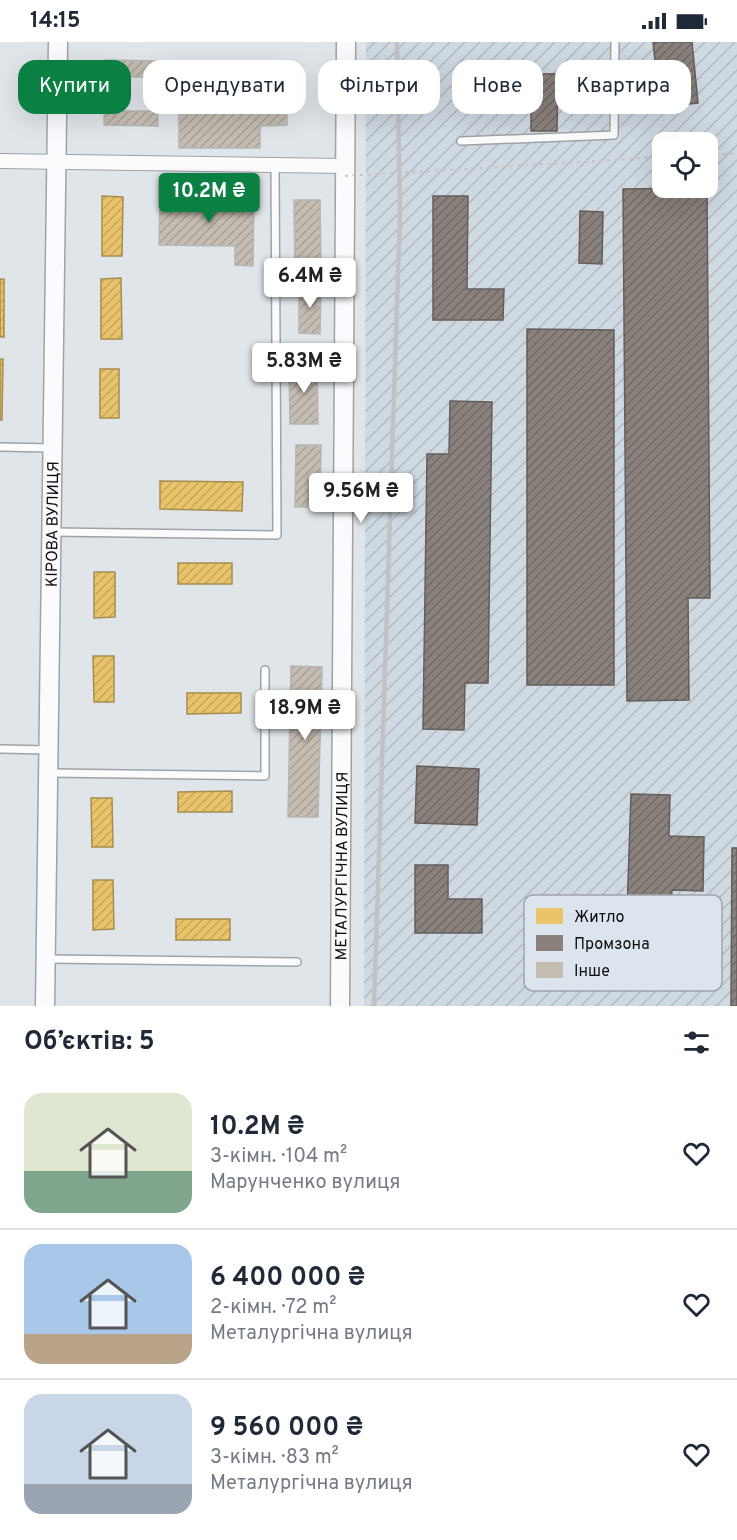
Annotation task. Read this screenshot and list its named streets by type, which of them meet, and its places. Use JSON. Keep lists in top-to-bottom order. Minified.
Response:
{"streets":{"street":["КІРОВА ВУЛИЦЯ","МЕТАЛУРГІЧНА ВУЛИЦЯ"]},"legend":["Житло","Промзона","Інше"],"page":{"status":"14:15","chip":["Купити","Орендувати","Фільтри","Нове","Квартира"],"price":["10.2M ₴","6.4M ₴","5.83M ₴","9.56M ₴","18.9M ₴"],"heading":"Об’єктів: 5","list":[{"name":"10.2M ₴","note":"3-кімн. · 104 m² · Марунченко вулиця"},{"name":"6 400 000 ₴","note":"2-кімн. · 72 m² · Металургічна вулиця"},{"name":"9 560 000 ₴","note":"3-кімн. · 83 m² · Металургічна вулиця"}]}}
